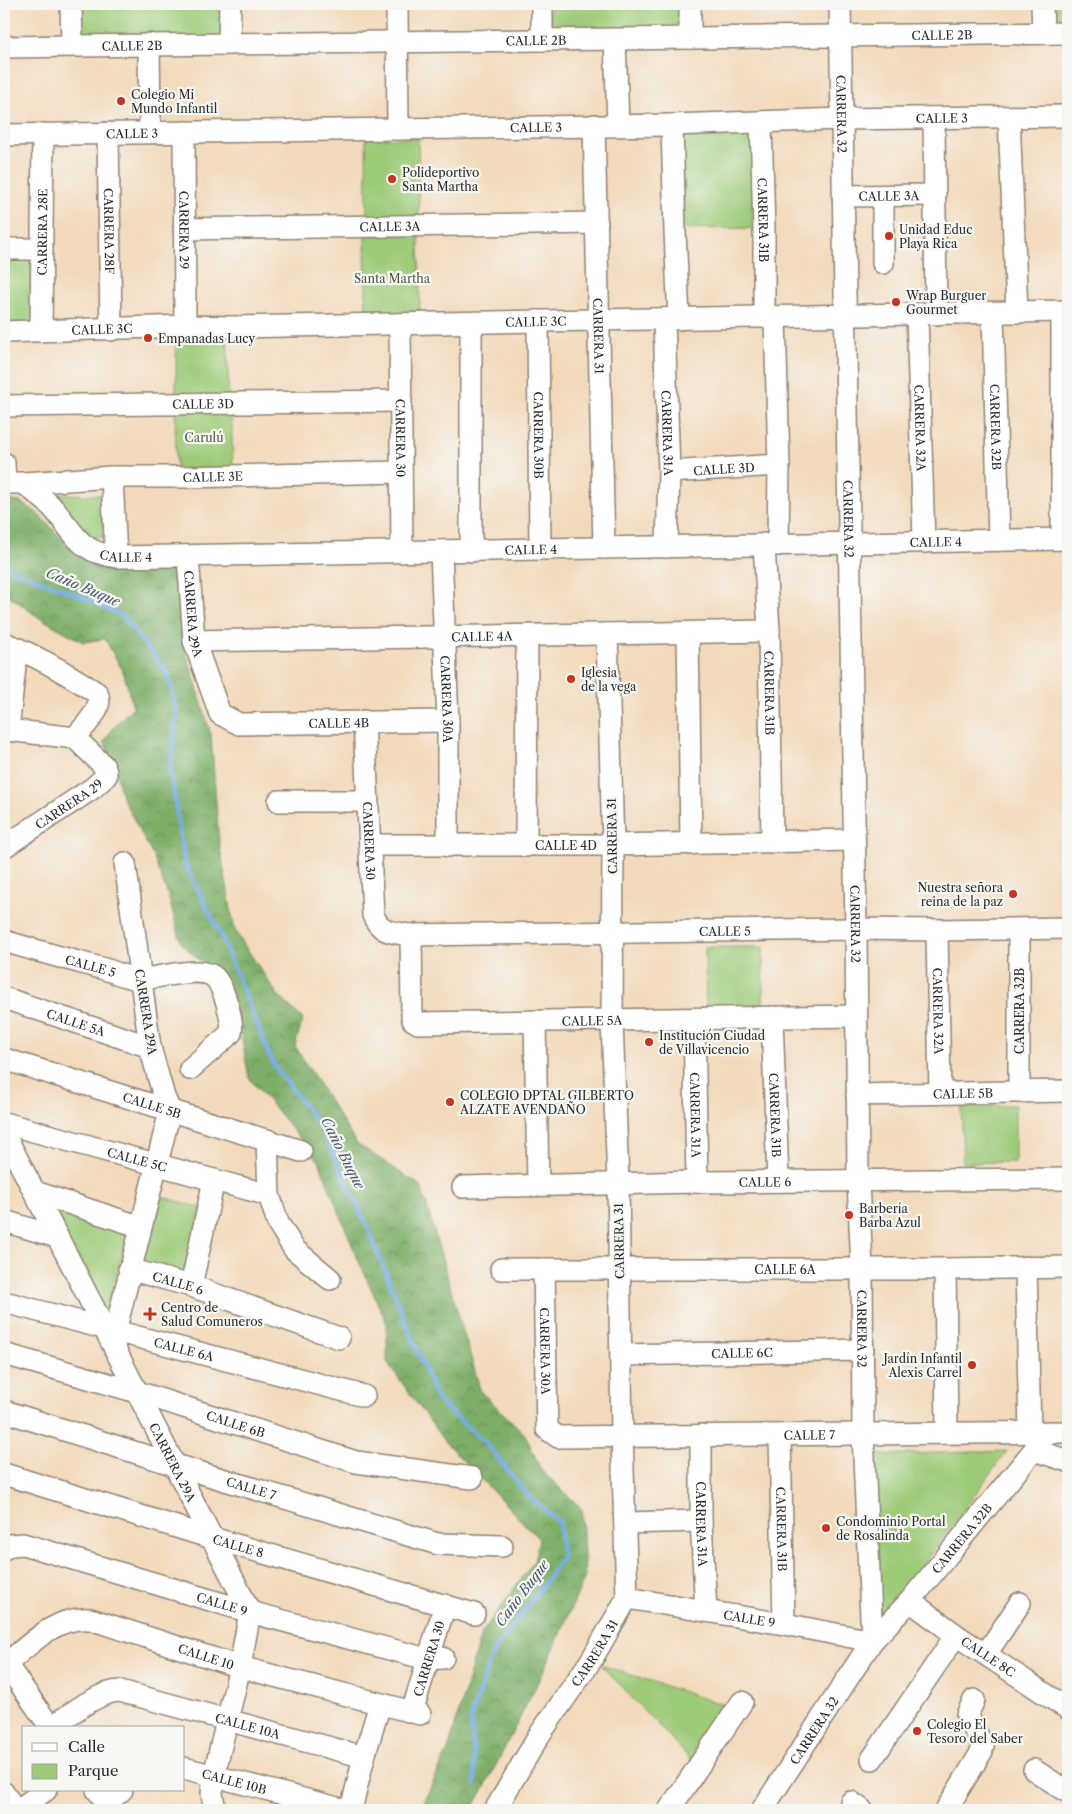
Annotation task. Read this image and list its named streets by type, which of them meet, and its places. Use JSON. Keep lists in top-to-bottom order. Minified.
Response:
{"streets":{"street":["CALLE 2B","CARRERA 32","CALLE 3","CALLE 3A","CARRERA 31B","CARRERA 29","CARRERA 28F","CARRERA 28E","CALLE 3C","CARRERA 31","CALLE 3D","CARRERA 32B","CARRERA 32A","CARRERA 31A","CARRERA 30B","CARRERA 30","CALLE 3E","CALLE 4","CARRERA 29A","CALLE 4A","CARRERA 30A","CALLE 4B","CALLE 4D","CALLE 5","CALLE 5A","CALLE 5B","CALLE 5C","CALLE 6","CALLE 6A","CALLE 6C","CALLE 6B","CALLE 7","CALLE 8","CALLE 9","CALLE 10","CALLE 8C","CALLE 10A","CALLE 10B"]},"crossings":[["CALLE 2B","CARRERA 32"],["CARRERA 32","CALLE 3"],["CARRERA 32","CALLE 3A"],["CARRERA 32","CALLE 3C"],["CARRERA 32","CARRERA 32B"],["CARRERA 32","CALLE 4"],["CARRERA 32","CALLE 4D"],["CARRERA 32","CALLE 5"],["CARRERA 32","CALLE 5A"],["CARRERA 32","CALLE 5B"],["CARRERA 32","CALLE 6"],["CARRERA 32","CALLE 6A"],["CARRERA 32","CALLE 6C"],["CARRERA 32","CALLE 7"],["CARRERA 32","CALLE 9"],["CALLE 3","CARRERA 31B"],["CALLE 3","CARRERA 29"],["CALLE 3","CARRERA 28F"],["CALLE 3","CARRERA 28E"],["CALLE 3","CARRERA 31"],["CALLE 3","CARRERA 32A"],["CALLE 3","CARRERA 31A"],["CALLE 3A","CARRERA 29"],["CALLE 3A","CARRERA 31"],["CALLE 3A","CARRERA 32A"],["CARRERA 31B","CALLE 3C"],["CARRERA 31B","CALLE 3D"],["CARRERA 31B","CALLE 4"],["CARRERA 31B","CALLE 4A"],["CARRERA 31B","CALLE 4D"],["CARRERA 31B","CALLE 5A"],["CARRERA 31B","CALLE 6"],["CARRERA 31B","CALLE 7"],["CARRERA 31B","CALLE 9"],["CARRERA 29","CALLE 3C"],["CARRERA 28F","CALLE 3C"],["CARRERA 28E","CALLE 3C"],["CALLE 3C","CARRERA 31"],["CALLE 3C","CARRERA 32B"],["CALLE 3C","CARRERA 32A"],["CALLE 3C","CARRERA 31A"],["CALLE 3C","CARRERA 30B"],["CALLE 3C","CARRERA 30"],["CARRERA 31","CALLE 4"],["CARRERA 31","CALLE 4A"],["CARRERA 31","CALLE 4D"],["CARRERA 31","CALLE 5"],["CARRERA 31","CALLE 5A"],["CARRERA 31","CALLE 6"],["CARRERA 31","CALLE 6A"],["CARRERA 31","CALLE 6C"],["CARRERA 31","CALLE 7"],["CARRERA 31","CALLE 9"],["CALLE 3D","CARRERA 31A"],["CALLE 3D","CARRERA 30"],["CARRERA 32B","CALLE 4"],["CARRERA 32B","CALLE 5"],["CARRERA 32B","CALLE 5B"],["CARRERA 32B","CALLE 7"],["CARRERA 32B","CALLE 9"],["CARRERA 32B","CALLE 8C"],["CARRERA 32A","CALLE 4"],["CARRERA 32A","CALLE 5"],["CARRERA 32A","CALLE 5B"],["CARRERA 31A","CALLE 4"],["CARRERA 31A","CALLE 5A"],["CARRERA 31A","CALLE 6"],["CARRERA 31A","CALLE 7"],["CARRERA 31A","CALLE 9"],["CARRERA 30B","CALLE 4"],["CARRERA 30","CALLE 3E"],["CARRERA 30","CALLE 4"],["CARRERA 30","CALLE 4B"],["CARRERA 30","CALLE 4D"],["CARRERA 30","CALLE 5"],["CARRERA 30","CALLE 8"],["CARRERA 30","CALLE 9"],["CARRERA 30","CALLE 10"],["CALLE 3E","CALLE 4"],["CALLE 4","CARRERA 29A"],["CALLE 4","CARRERA 30A"],["CARRERA 29A","CALLE 4A"],["CARRERA 29A","CALLE 4B"],["CARRERA 29A","CALLE 5"],["CARRERA 29A","CALLE 5A"],["CARRERA 29A","CALLE 5B"],["CARRERA 29A","CALLE 6A"],["CARRERA 29A","CALLE 6B"],["CARRERA 29A","CALLE 7"],["CARRERA 29A","CALLE 8"],["CARRERA 29A","CALLE 9"],["CALLE 4A","CARRERA 30A"],["CARRERA 30A","CALLE 4B"],["CARRERA 30A","CALLE 4D"],["CARRERA 30A","CALLE 6A"],["CARRERA 30A","CALLE 7"],["CALLE 5","CALLE 5A"]],"water":["Caño Buque"],"parks":["Santa Martha","Carulú"],"places":{"other":["Colegio Mi Mundo Infantil","Polideportivo Santa Martha","Unidad Educ Playa Rica","Wrap Burguer Gourmet","Empanadas Lucy","Iglesia de la vega","Nuestra señora reina de la paz","Institución Ciudad de Villavicencio","COLEGIO DPTAL GILBERTO ALZATE AVENDAÑO","Barbería Barba Azul","Jardín Infantil Alexis Carrel","Condominio Portal de Rosalinda","Colegio El Tesoro del Saber"],"health":["Centro de Salud Comuneros"]},"legend":["Calle","Parque"]}
